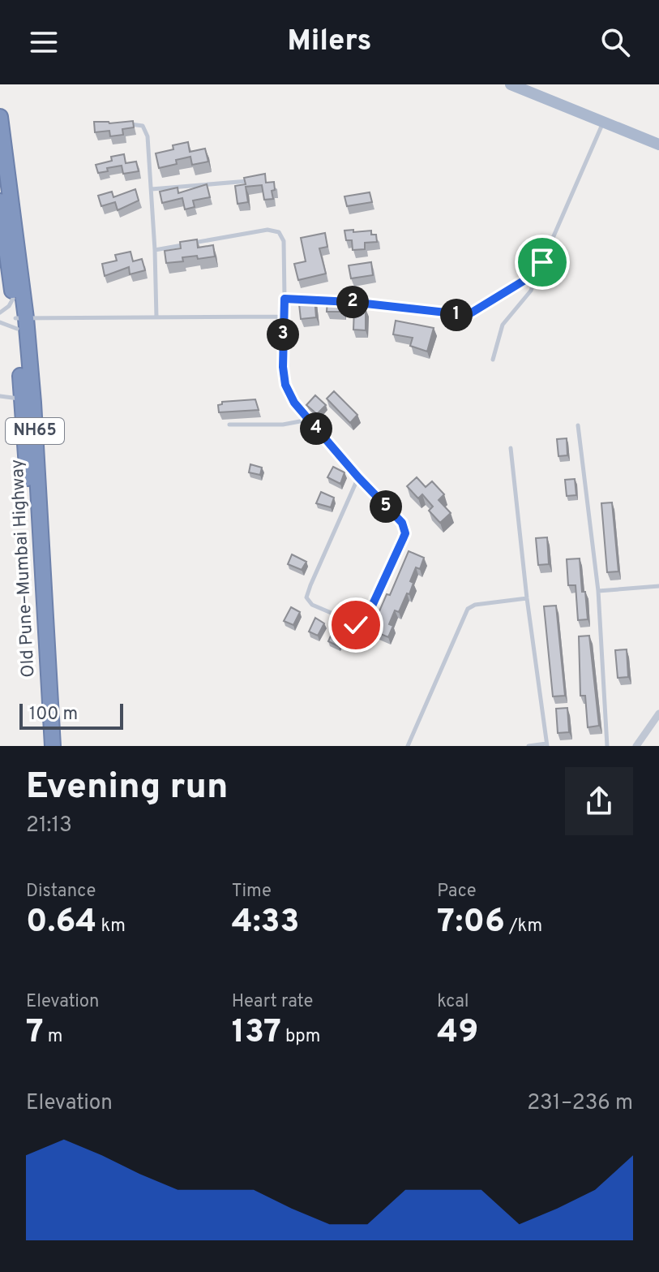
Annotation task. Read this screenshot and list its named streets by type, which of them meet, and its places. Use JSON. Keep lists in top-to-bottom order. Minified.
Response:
{"streets":{"highway":["NH65","Old Pune–Mumbai Highway"]},"scale_bar":"100 m","page":{"header":"Milers","pins":["2","1","3","4","5"],"scale":"100 m","heading":["Evening run","21:13"],"stats":[["Distance","0.64 km"],["Time","4:33"],["Pace","7:06 /km"],["Elevation","7 m"],["Heart rate","137 bpm"],["kcal","49"]],"chart":["Elevation","231–236 m"]}}
